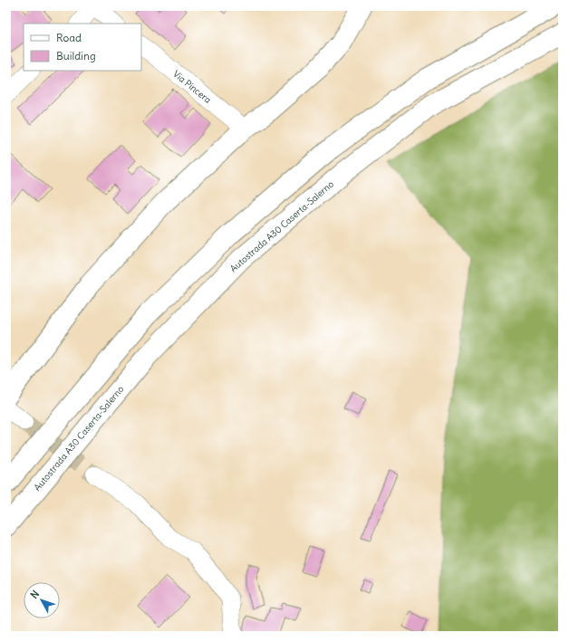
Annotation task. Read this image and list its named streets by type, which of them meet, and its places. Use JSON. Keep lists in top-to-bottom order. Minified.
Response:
{"streets":{"main road":["Autostrada A30 Caserta-Salerno"],"street":["Via Pincera"]},"legend":["Road","Building"],"north":"top left"}
